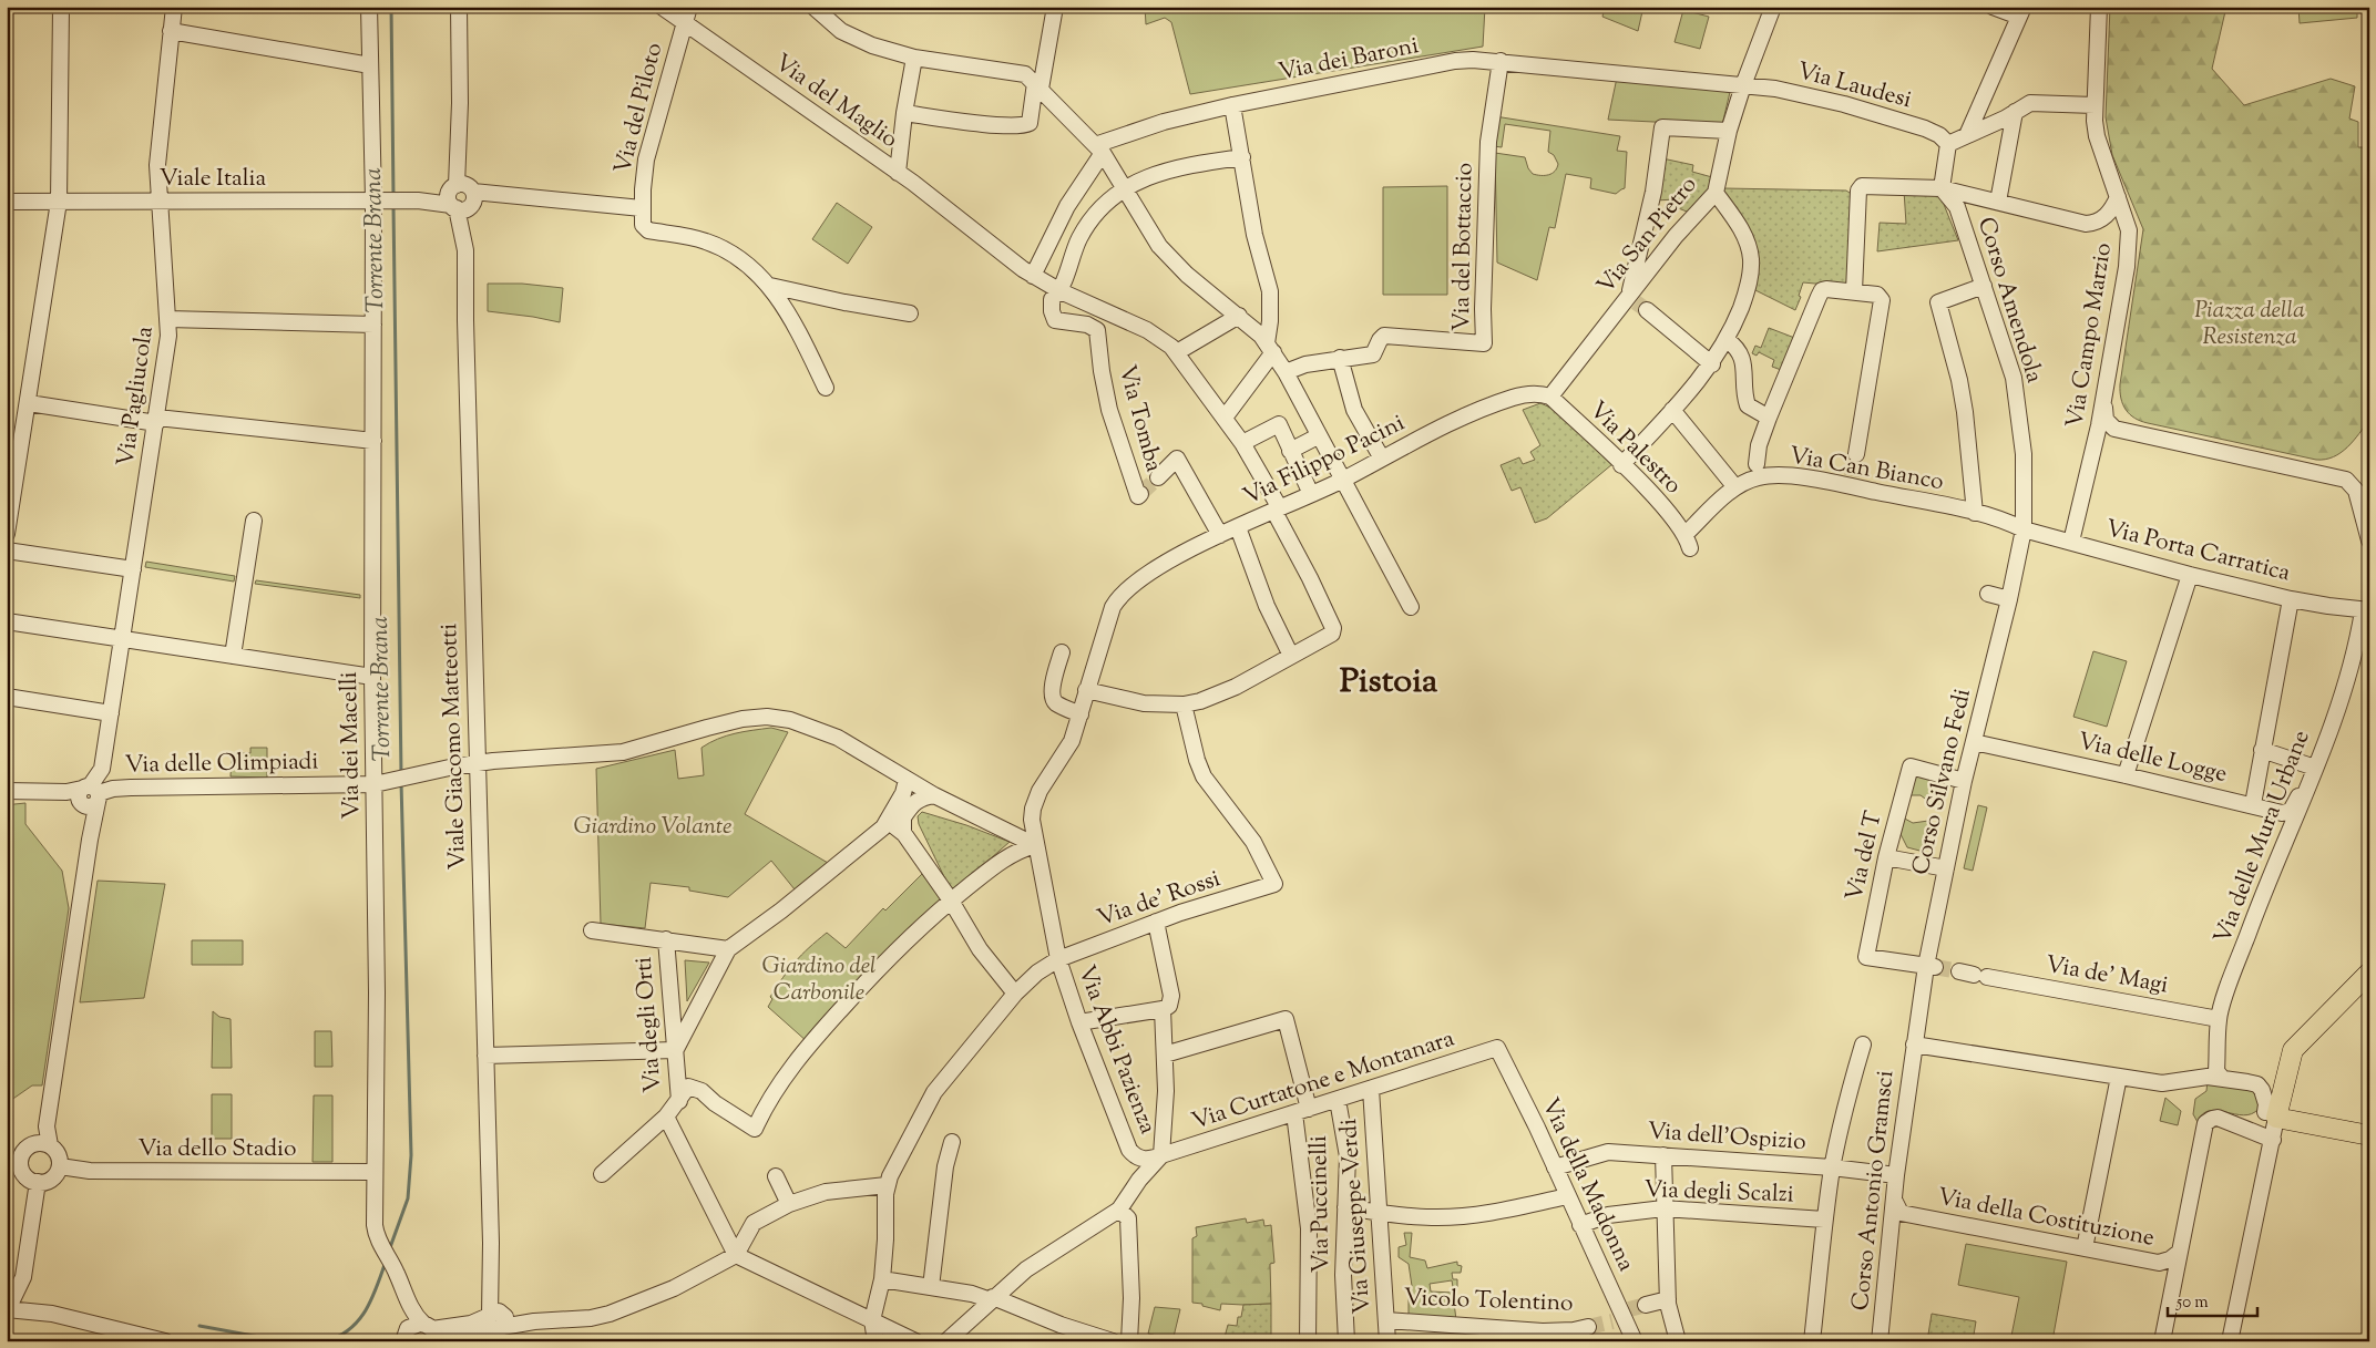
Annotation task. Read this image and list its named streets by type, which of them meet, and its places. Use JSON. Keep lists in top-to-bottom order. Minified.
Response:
{"streets":{"street":["Via dei Baroni","Via Laudesi","Via del Maglio","Via del Piloto","Viale Italia","Via San Pietro","Via del Bottaccio","Corso Amendola","Via Campo Marzio","Via Pagliucola","Via Tomba","Via Palestro","Via Filippo Pacini","Via Can Bianco","Via Porta Carratica","Via dei Macelli","Viale Giacomo Matteotti","Via delle Logge","Via delle Olimpiadi","Corso Silvano Fedi","Via delle Mura Urbane","Via del T","Via de' Rossi","Via de' Magi","Via degli Orti","Via Abbi Pazienza","Via Curtatone e Montanara","Via dell'Ospizio","Via dello Stadio","Via della Madonna","Corso Antonio Gramsci","Via degli Scalzi","Via Puccinelli","Via Giuseppe Verdi","Via della Costituzione","Vicolo Tolentino"]},"crossings":[["Via dei Baroni","Via Laudesi"],["Via dei Baroni","Via del Bottaccio"],["Via Laudesi","Via San Pietro"],["Via del Maglio","Via del Piloto"],["Via del Maglio","Via Tomba"],["Via del Maglio","Via Filippo Pacini"],["Via del Piloto","Viale Italia"],["Viale Italia","Via Pagliucola"],["Viale Italia","Via dei Macelli"],["Viale Italia","Viale Giacomo Matteotti"],["Via San Pietro","Via Palestro"],["Via San Pietro","Via Filippo Pacini"],["Corso Amendola","Via Can Bianco"],["Corso Amendola","Via Porta Carratica"],["Corso Amendola","Corso Silvano Fedi"],["Via Campo Marzio","Via Porta Carratica"],["Via Pagliucola","Via delle Olimpiadi"],["Via Palestro","Via Filippo Pacini"],["Via Palestro","Via Can Bianco"],["Via Filippo Pacini","Via Abbi Pazienza"],["Via Can Bianco","Via Porta Carratica"],["Via Can Bianco","Corso Silvano Fedi"],["Via Porta Carratica","Corso Silvano Fedi"],["Via Porta Carratica","Via delle Mura Urbane"],["Via dei Macelli","Via delle Olimpiadi"],["Via dei Macelli","Via dello Stadio"],["Viale Giacomo Matteotti","Via delle Olimpiadi"],["Via delle Logge","Corso Silvano Fedi"],["Via delle Logge","Via delle Mura Urbane"],["Via delle Olimpiadi","Via Abbi Pazienza"],["Corso Silvano Fedi","Via del T"],["Corso Silvano Fedi","Corso Antonio Gramsci"],["Via delle Mura Urbane","Via de' Magi"],["Via de' Rossi","Via Abbi Pazienza"],["Via Abbi Pazienza","Via Curtatone e Montanara"],["Via Curtatone e Montanara","Via della Madonna"],["Via Curtatone e Montanara","Via Puccinelli"],["Via Curtatone e Montanara","Via Giuseppe Verdi"],["Via dell'Ospizio","Via della Madonna"],["Via dell'Ospizio","Corso Antonio Gramsci"],["Via della Madonna","Via degli Scalzi"],["Corso Antonio Gramsci","Via della Costituzione"],["Via Giuseppe Verdi","Vicolo Tolentino"]],"districts":["Pistoia"],"water":["Torrente Brana"],"parks":["Piazza della Resistenza","Giardino Volante","Giardino del Carbonile"],"scale_bar":"50 m"}
